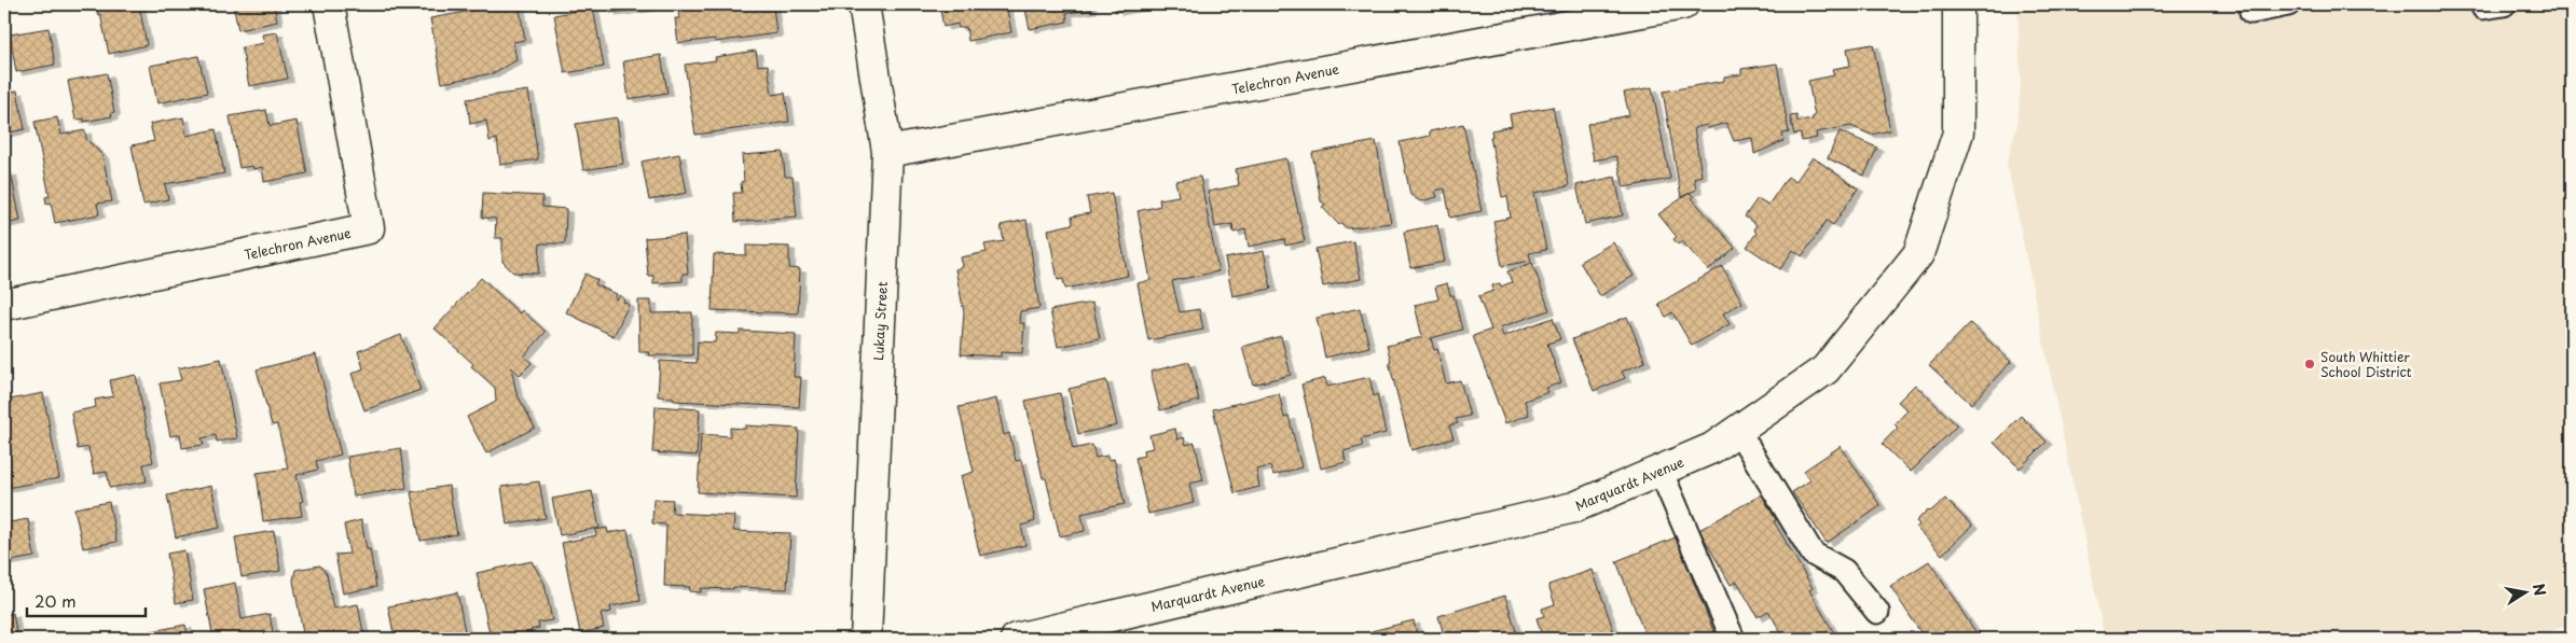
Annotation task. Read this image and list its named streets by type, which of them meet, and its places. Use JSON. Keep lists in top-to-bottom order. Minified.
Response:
{"streets":{"street":["Telechron Avenue","Lukay Street","Marquardt Avenue"]},"crossings":[["Telechron Avenue","Lukay Street"]],"places":["South Whittier School District"],"scale_bar":"20 m","north":"right"}
